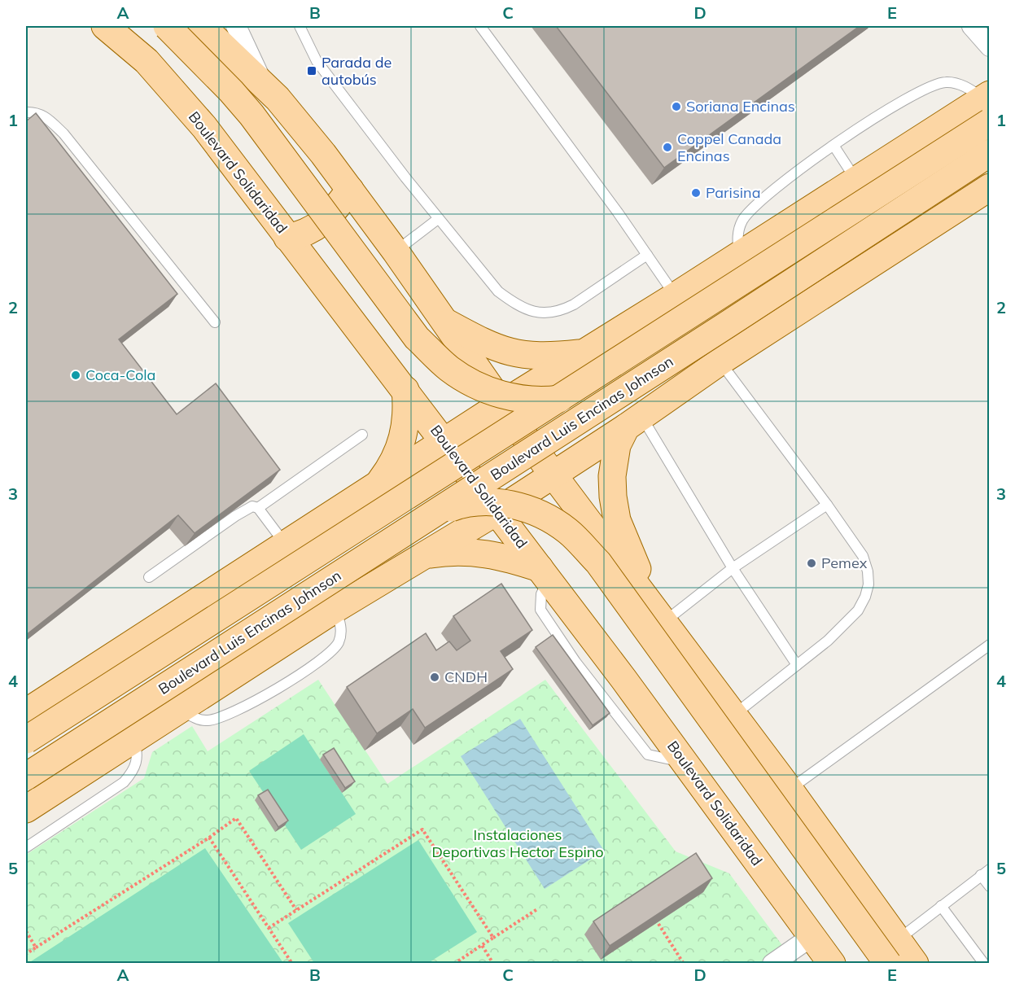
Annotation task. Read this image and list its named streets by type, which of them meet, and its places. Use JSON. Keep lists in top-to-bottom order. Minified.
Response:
{"streets":{"main road":["Boulevard Solidaridad","Boulevard Luis Encinas Johnson"]},"parks":["Instalaciones Deportivas Hector Espino"],"places":{"transit":["Parada de autobús"],"other":["Soriana Encinas","Coppel Canada Encinas","Parisina","Coca-Cola","Pemex","CNDH"]},"grid":{"columns":["A","B","C","D","E"],"rows":["1","2","3","4","5"]}}
